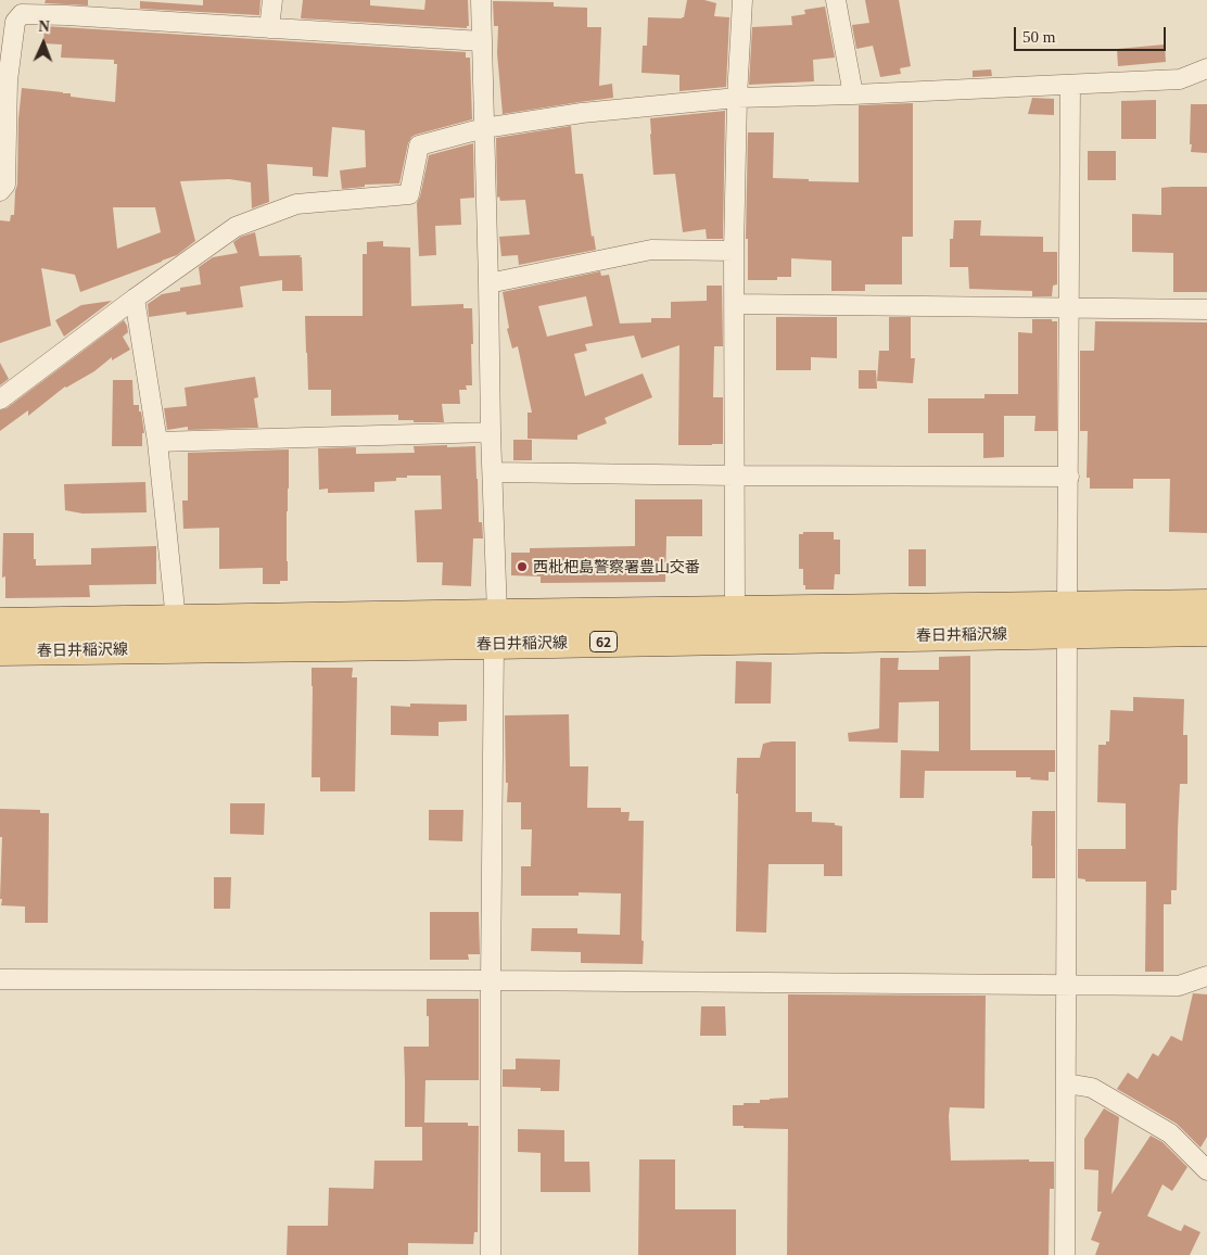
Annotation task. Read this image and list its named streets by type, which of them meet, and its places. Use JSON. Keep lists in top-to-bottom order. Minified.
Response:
{"streets":{"main road":["春日井稲沢線","62"]},"places":["西枇杷島警察署豊山交番"],"scale_bar":"50 m","north":"top"}
